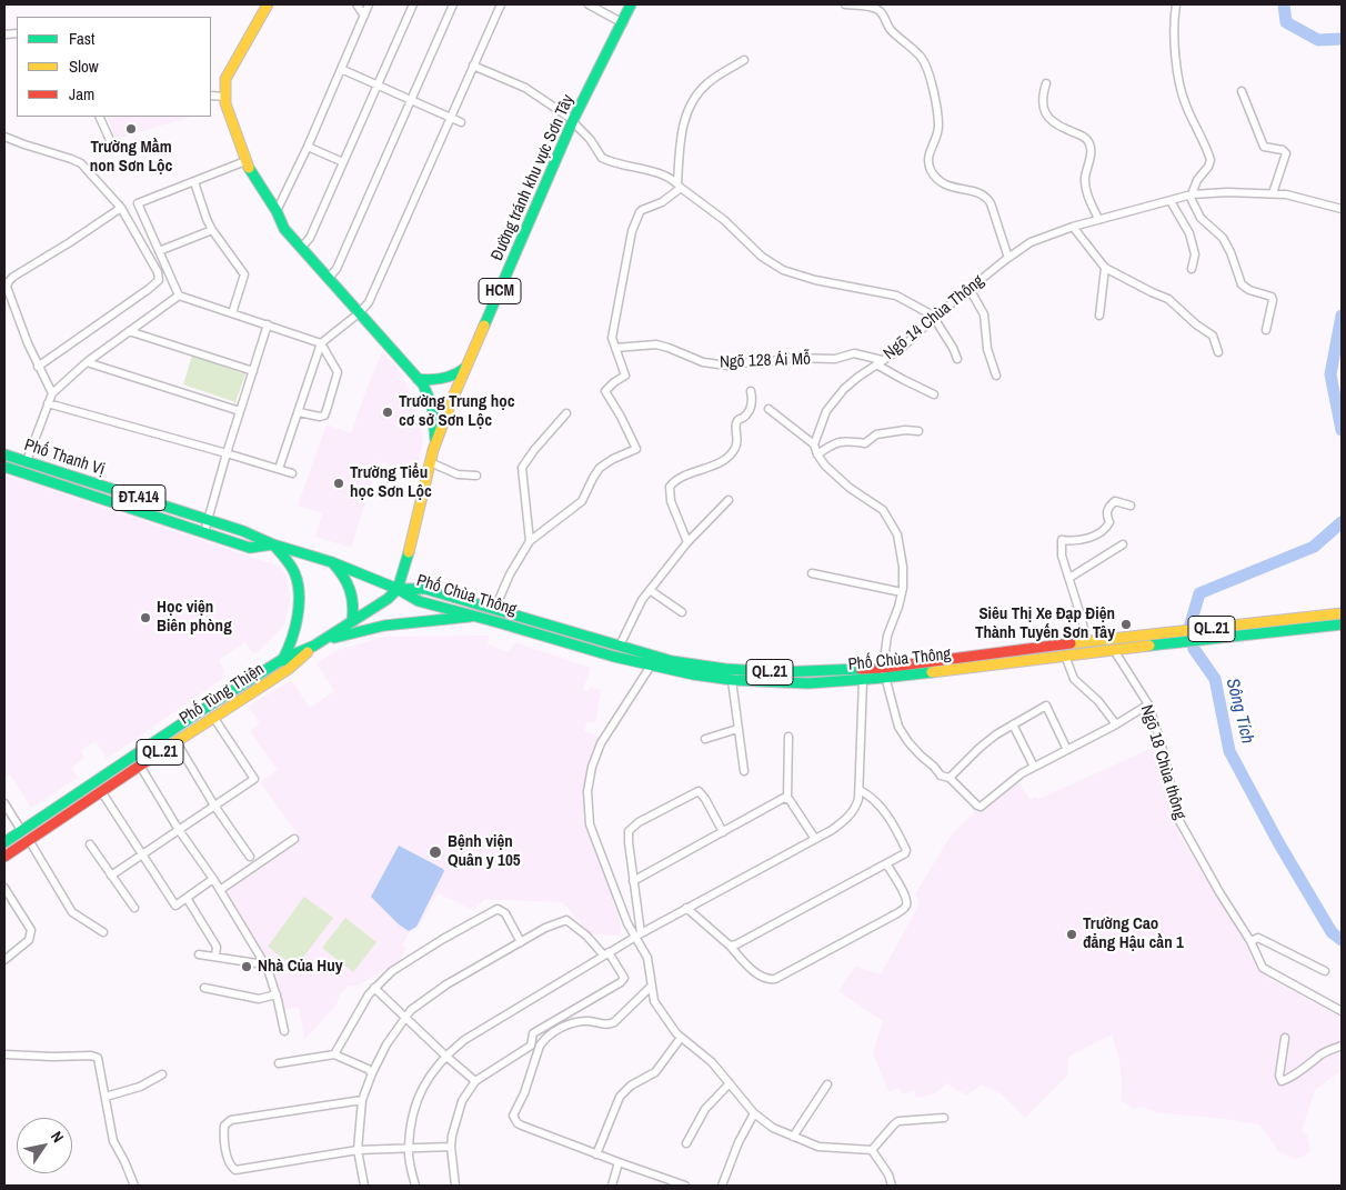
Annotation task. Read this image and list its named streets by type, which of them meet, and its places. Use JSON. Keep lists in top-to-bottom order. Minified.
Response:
{"streets":{"main road":["Đường tránh khu vực Sơn Tây","HCM","Phố Thanh Vị","ĐT.414","Phố Chùa Thông","QL.21","Phố Tùng Thiện"],"street":["Ngõ 14 Chùa Thông","Ngõ 128 Ái Mỗ","Ngõ 18 Chùa thông"]},"crossings":[["Đường tránh khu vực Sơn Tây","Phố Thanh Vị"],["Đường tránh khu vực Sơn Tây","Phố Chùa Thông"],["Đường tránh khu vực Sơn Tây","Phố Tùng Thiện"],["Ngõ 14 Chùa Thông","Ngõ 128 Ái Mỗ"],["Phố Thanh Vị","Phố Chùa Thông"],["Phố Thanh Vị","Phố Tùng Thiện"],["Phố Chùa Thông","Phố Tùng Thiện"],["Phố Chùa Thông","Ngõ 18 Chùa thông"]],"water":["Sông Tích"],"places":["Trường Mầm non Sơn Lộc","Trường Trung học cơ sở Sơn Lộc","Trường Tiểu học Sơn Lộc","Học viện Biên phòng","Siêu Thị Xe Đạp Điện Thành Tuyến Sơn Tây","Bệnh viện Quân y 105","Trường Cao đẳng Hậu cần 1","Nhà Của Huy"],"legend":["Fast","Slow","Jam"],"north":"top right"}
